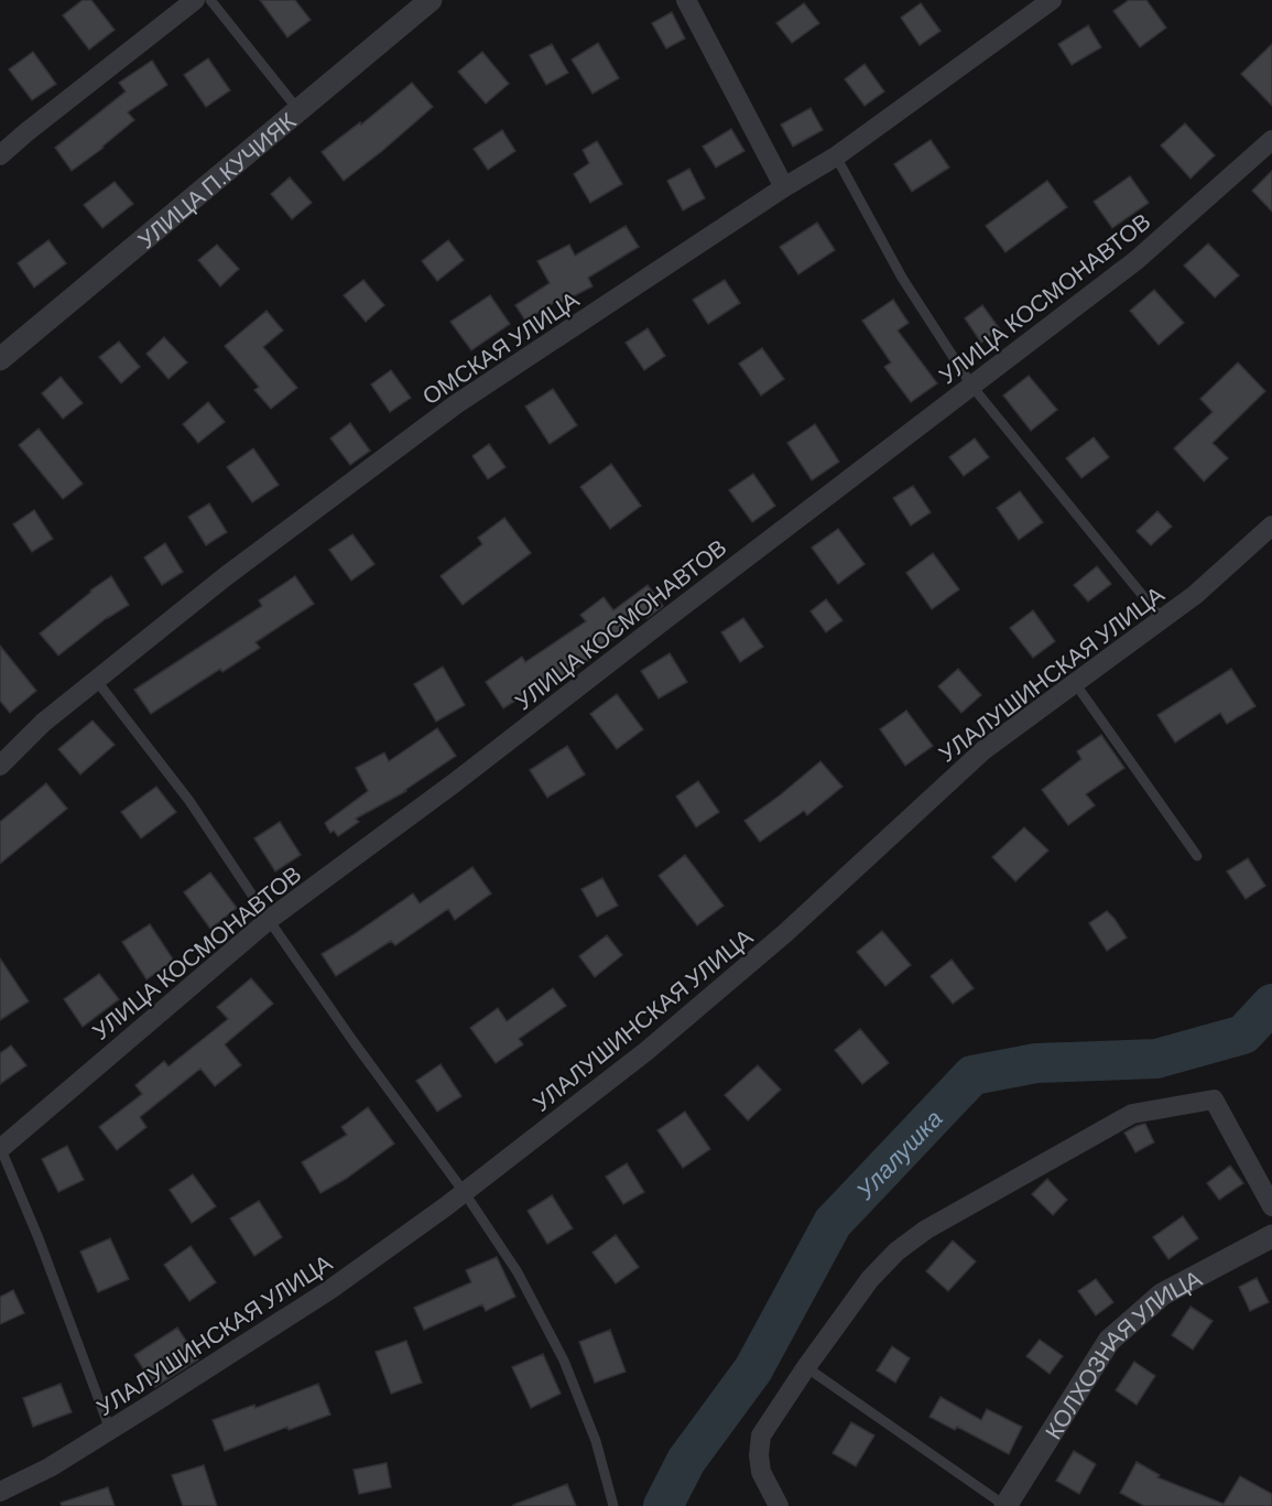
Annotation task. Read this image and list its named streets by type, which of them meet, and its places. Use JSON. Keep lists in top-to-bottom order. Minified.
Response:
{"streets":{"street":["УЛИЦА П.КУЧИЯК","УЛИЦА КОСМОНАВТОВ","ОМСКАЯ УЛИЦА","УЛАЛУШИНСКАЯ УЛИЦА","КОЛХОЗНАЯ УЛИЦА"]},"water":["Улалушка"]}
